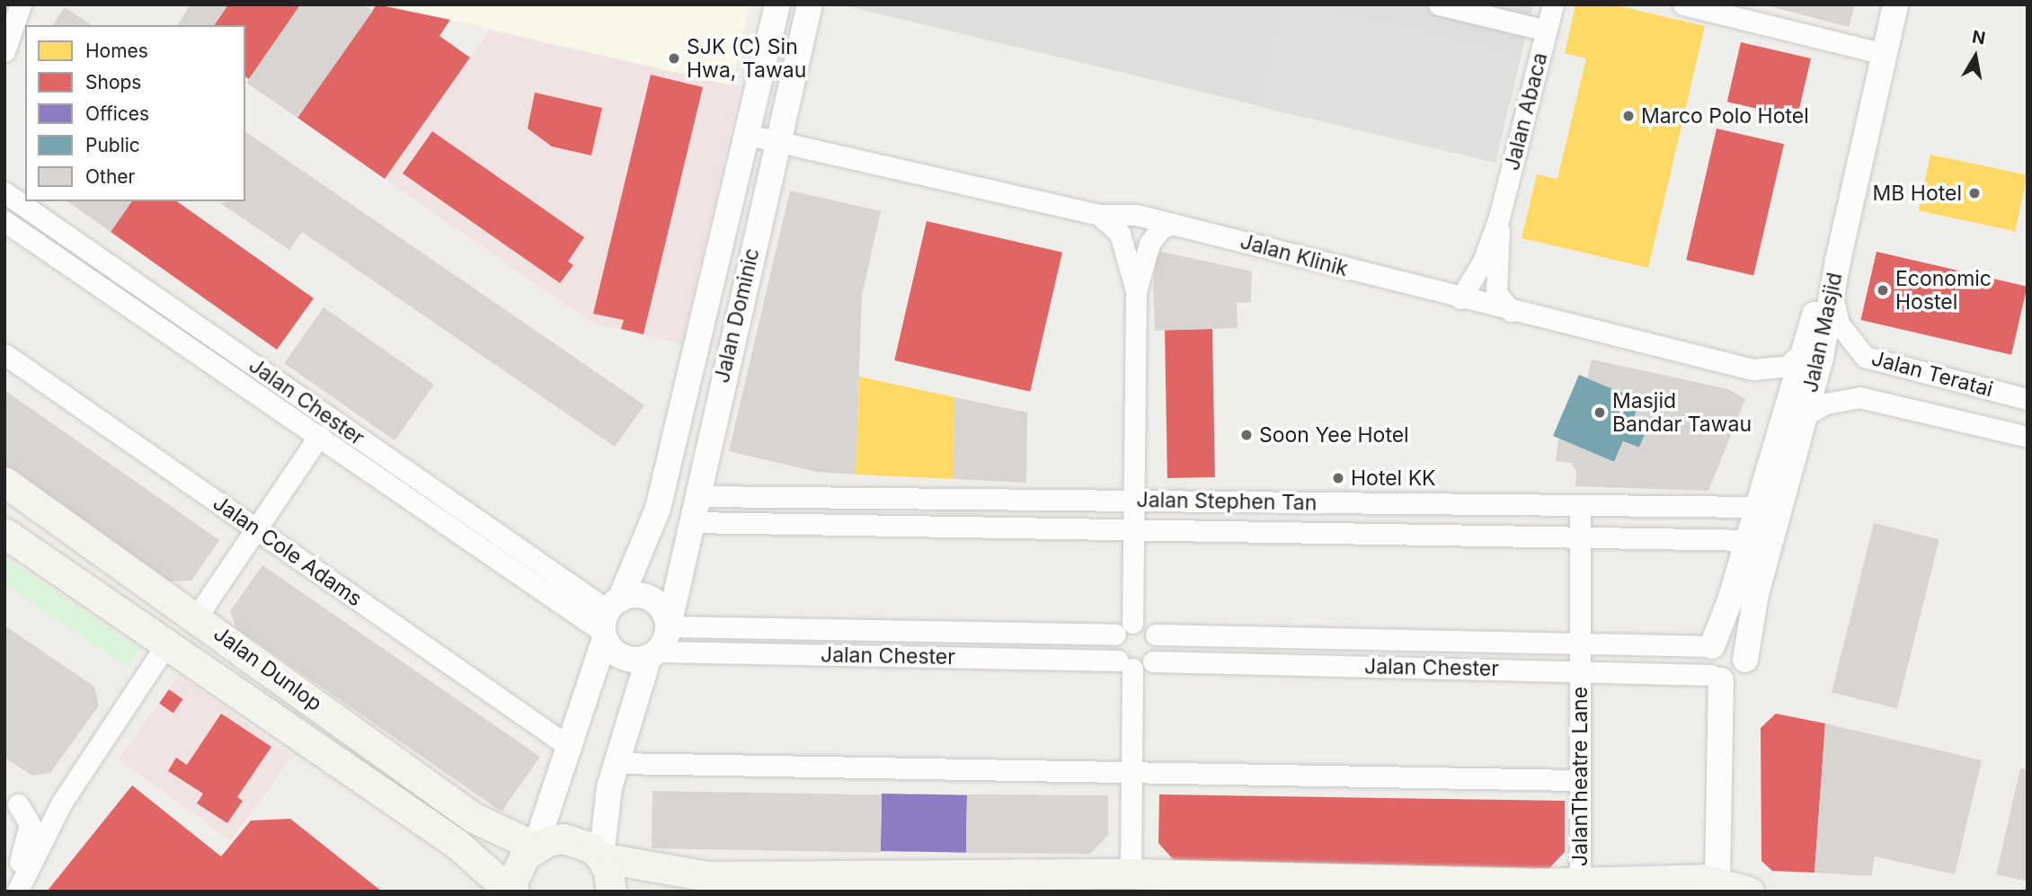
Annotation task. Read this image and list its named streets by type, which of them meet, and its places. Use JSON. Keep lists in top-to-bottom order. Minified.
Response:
{"streets":{"main road":["Jalan Dunlop"],"street":["Jalan Abaca","Jalan Klinik","Jalan Dominic","Jalan Masjid","Jalan Teratai","Jalan Chester","Jalan Stephen Tan","Jalan Cole Adams","JalanTheatre Lane"]},"crossings":[["Jalan Klinik","Jalan Dominic"],["Jalan Dominic","Jalan Chester"],["Jalan Dominic","Jalan Stephen Tan"],["Jalan Dominic","Jalan Cole Adams"],["Jalan Dominic","Jalan Dunlop"],["Jalan Masjid","Jalan Teratai"],["Jalan Masjid","Jalan Chester"],["Jalan Chester","JalanTheatre Lane"],["Jalan Stephen Tan","JalanTheatre Lane"]],"places":["SJK (C) Sin Hwa, Tawau","Marco Polo Hotel","MB Hotel","Economic Hostel","Masjid Bandar Tawau","Soon Yee Hotel","Hotel KK"],"legend":["Homes","Shops","Offices","Public","Other"],"north":"top"}
